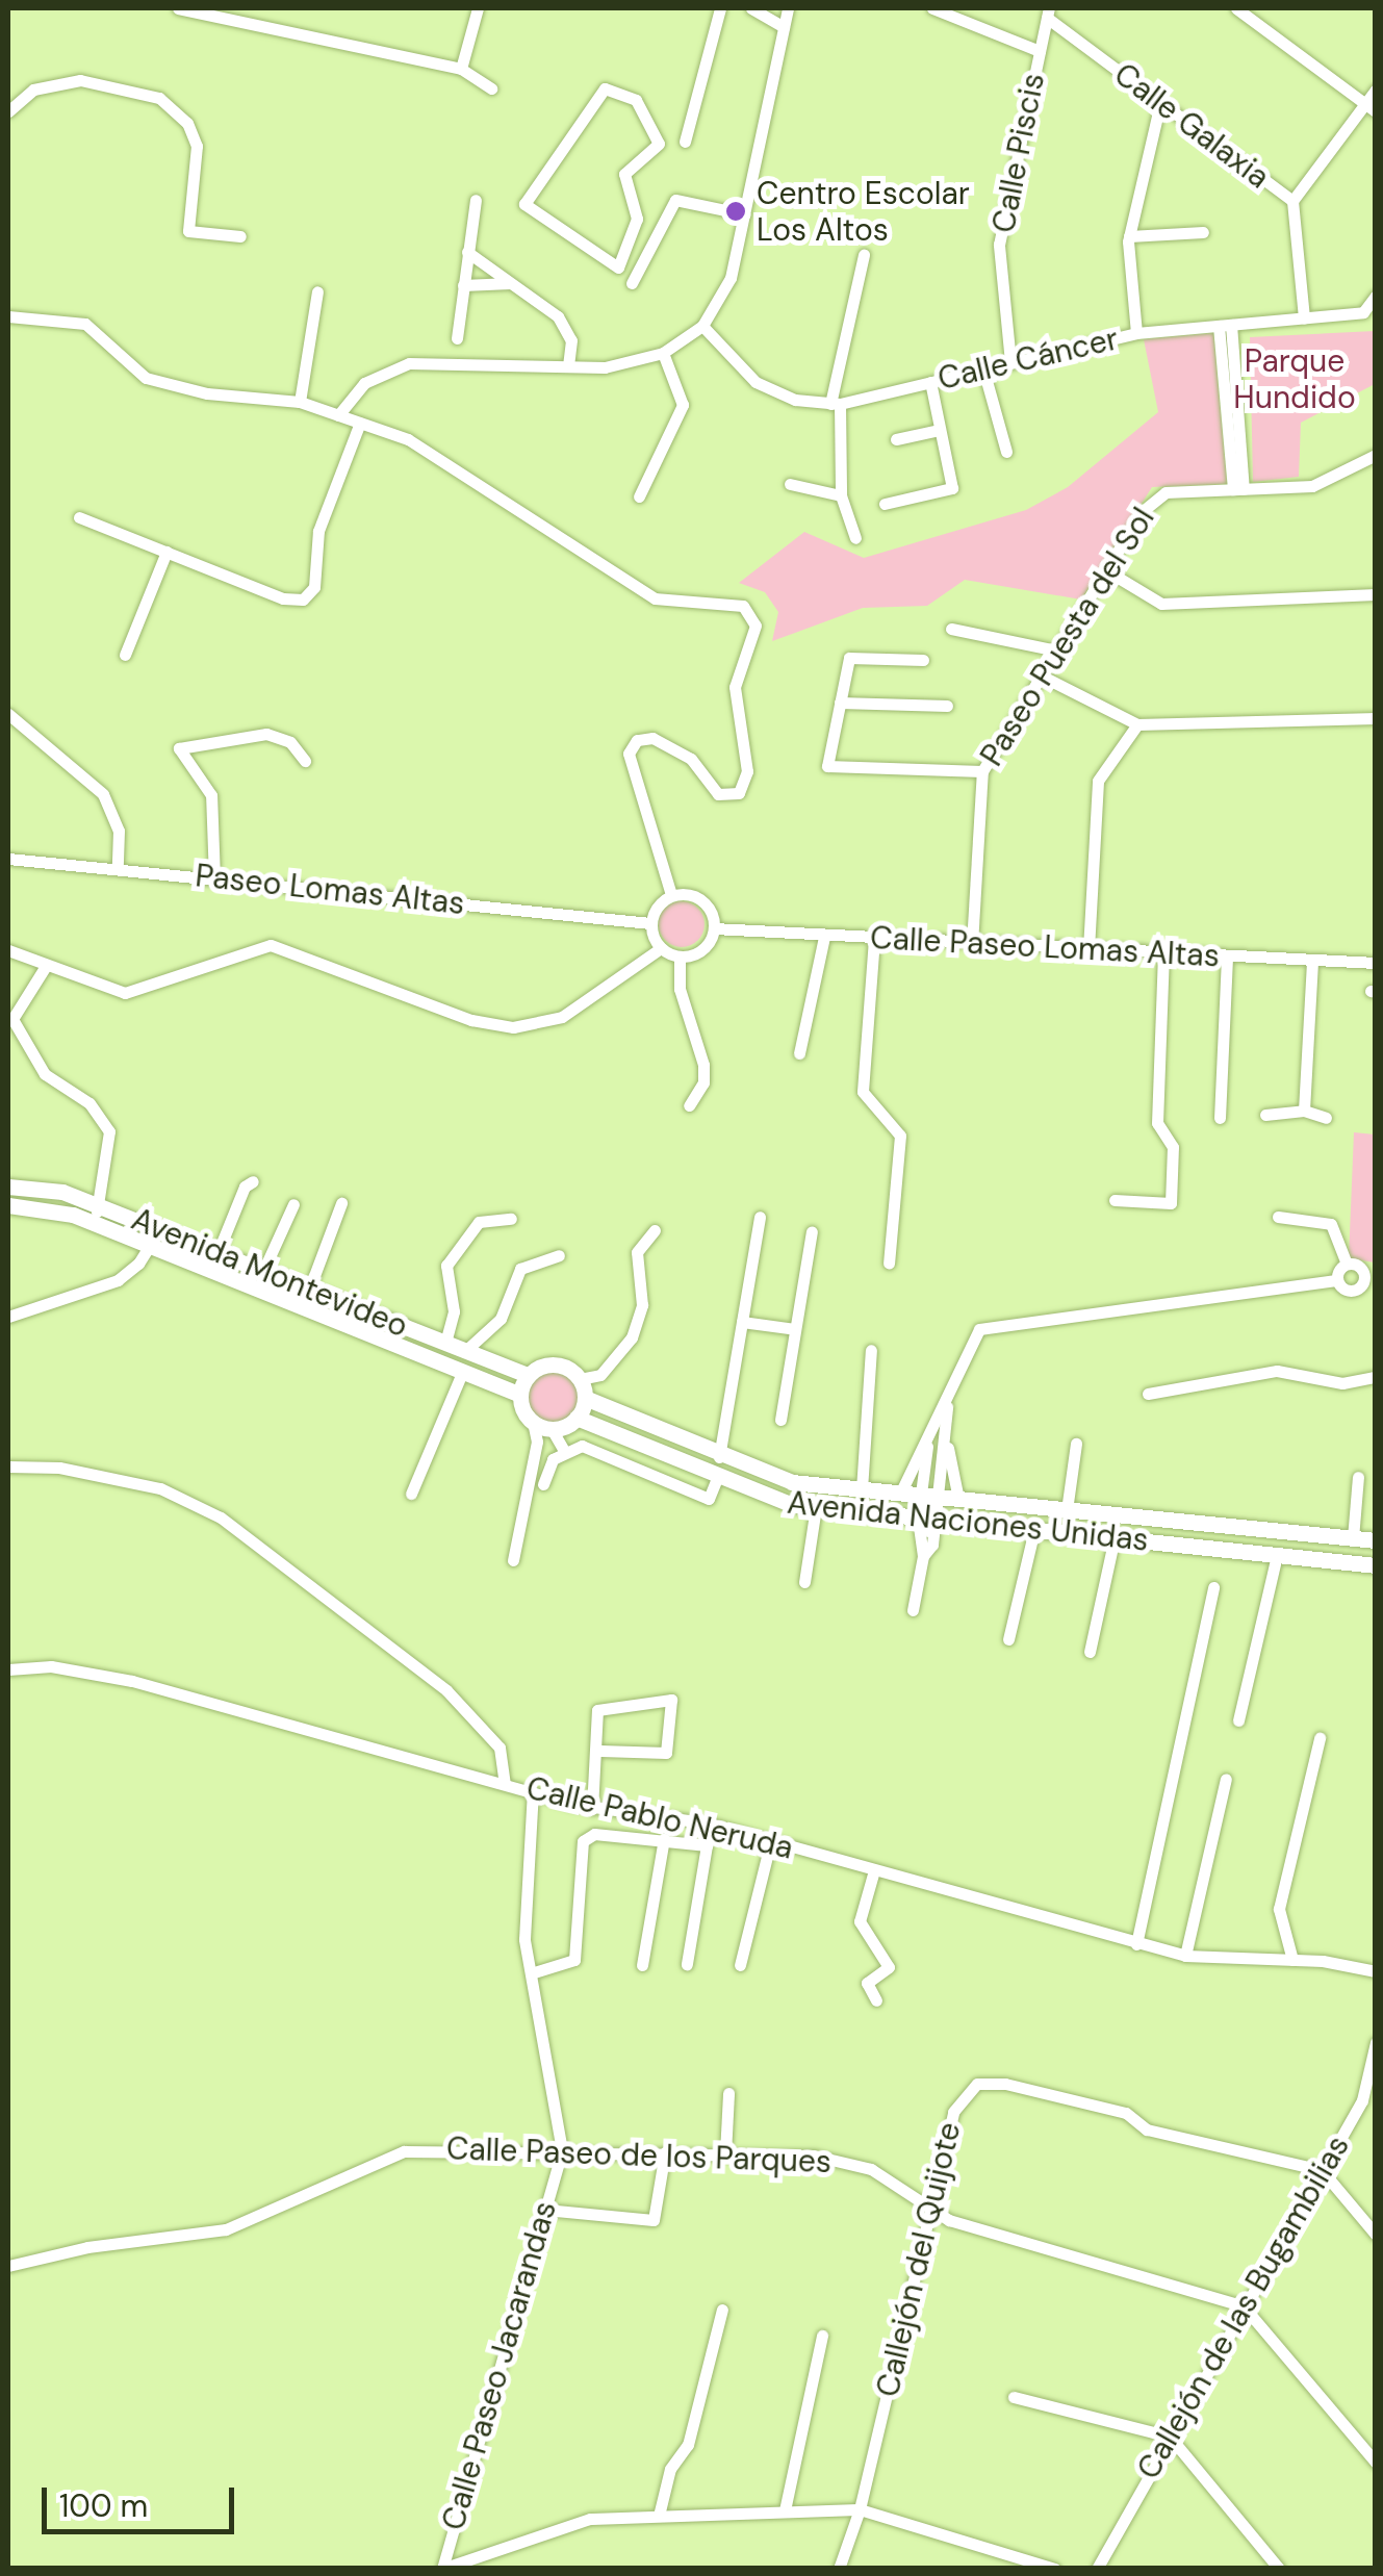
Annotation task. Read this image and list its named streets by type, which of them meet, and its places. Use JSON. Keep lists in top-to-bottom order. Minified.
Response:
{"streets":{"street":["Calle Galaxia","Calle Piscis","Calle Cáncer","Paseo Puesta del Sol","Paseo Lomas Altas","Calle Paseo Lomas Altas","Avenida Montevideo","Avenida Naciones Unidas","Calle Pablo Neruda","Calle Paseo de los Parques","Callejón del Quijote","Callejón de las Bugambilias","Calle Paseo Jacarandas"]},"crossings":[["Calle Galaxia","Calle Piscis"],["Calle Galaxia","Calle Cáncer"],["Calle Piscis","Calle Cáncer"],["Paseo Puesta del Sol","Calle Paseo Lomas Altas"],["Paseo Lomas Altas","Calle Paseo Lomas Altas"],["Avenida Montevideo","Avenida Naciones Unidas"],["Calle Pablo Neruda","Calle Paseo Jacarandas"],["Calle Paseo de los Parques","Callejón del Quijote"],["Calle Paseo de los Parques","Callejón de las Bugambilias"],["Calle Paseo de los Parques","Calle Paseo Jacarandas"],["Callejón del Quijote","Callejón de las Bugambilias"]],"parks":["Parque Hundido"],"places":["Centro Escolar Los Altos"],"scale_bar":"100 m"}
